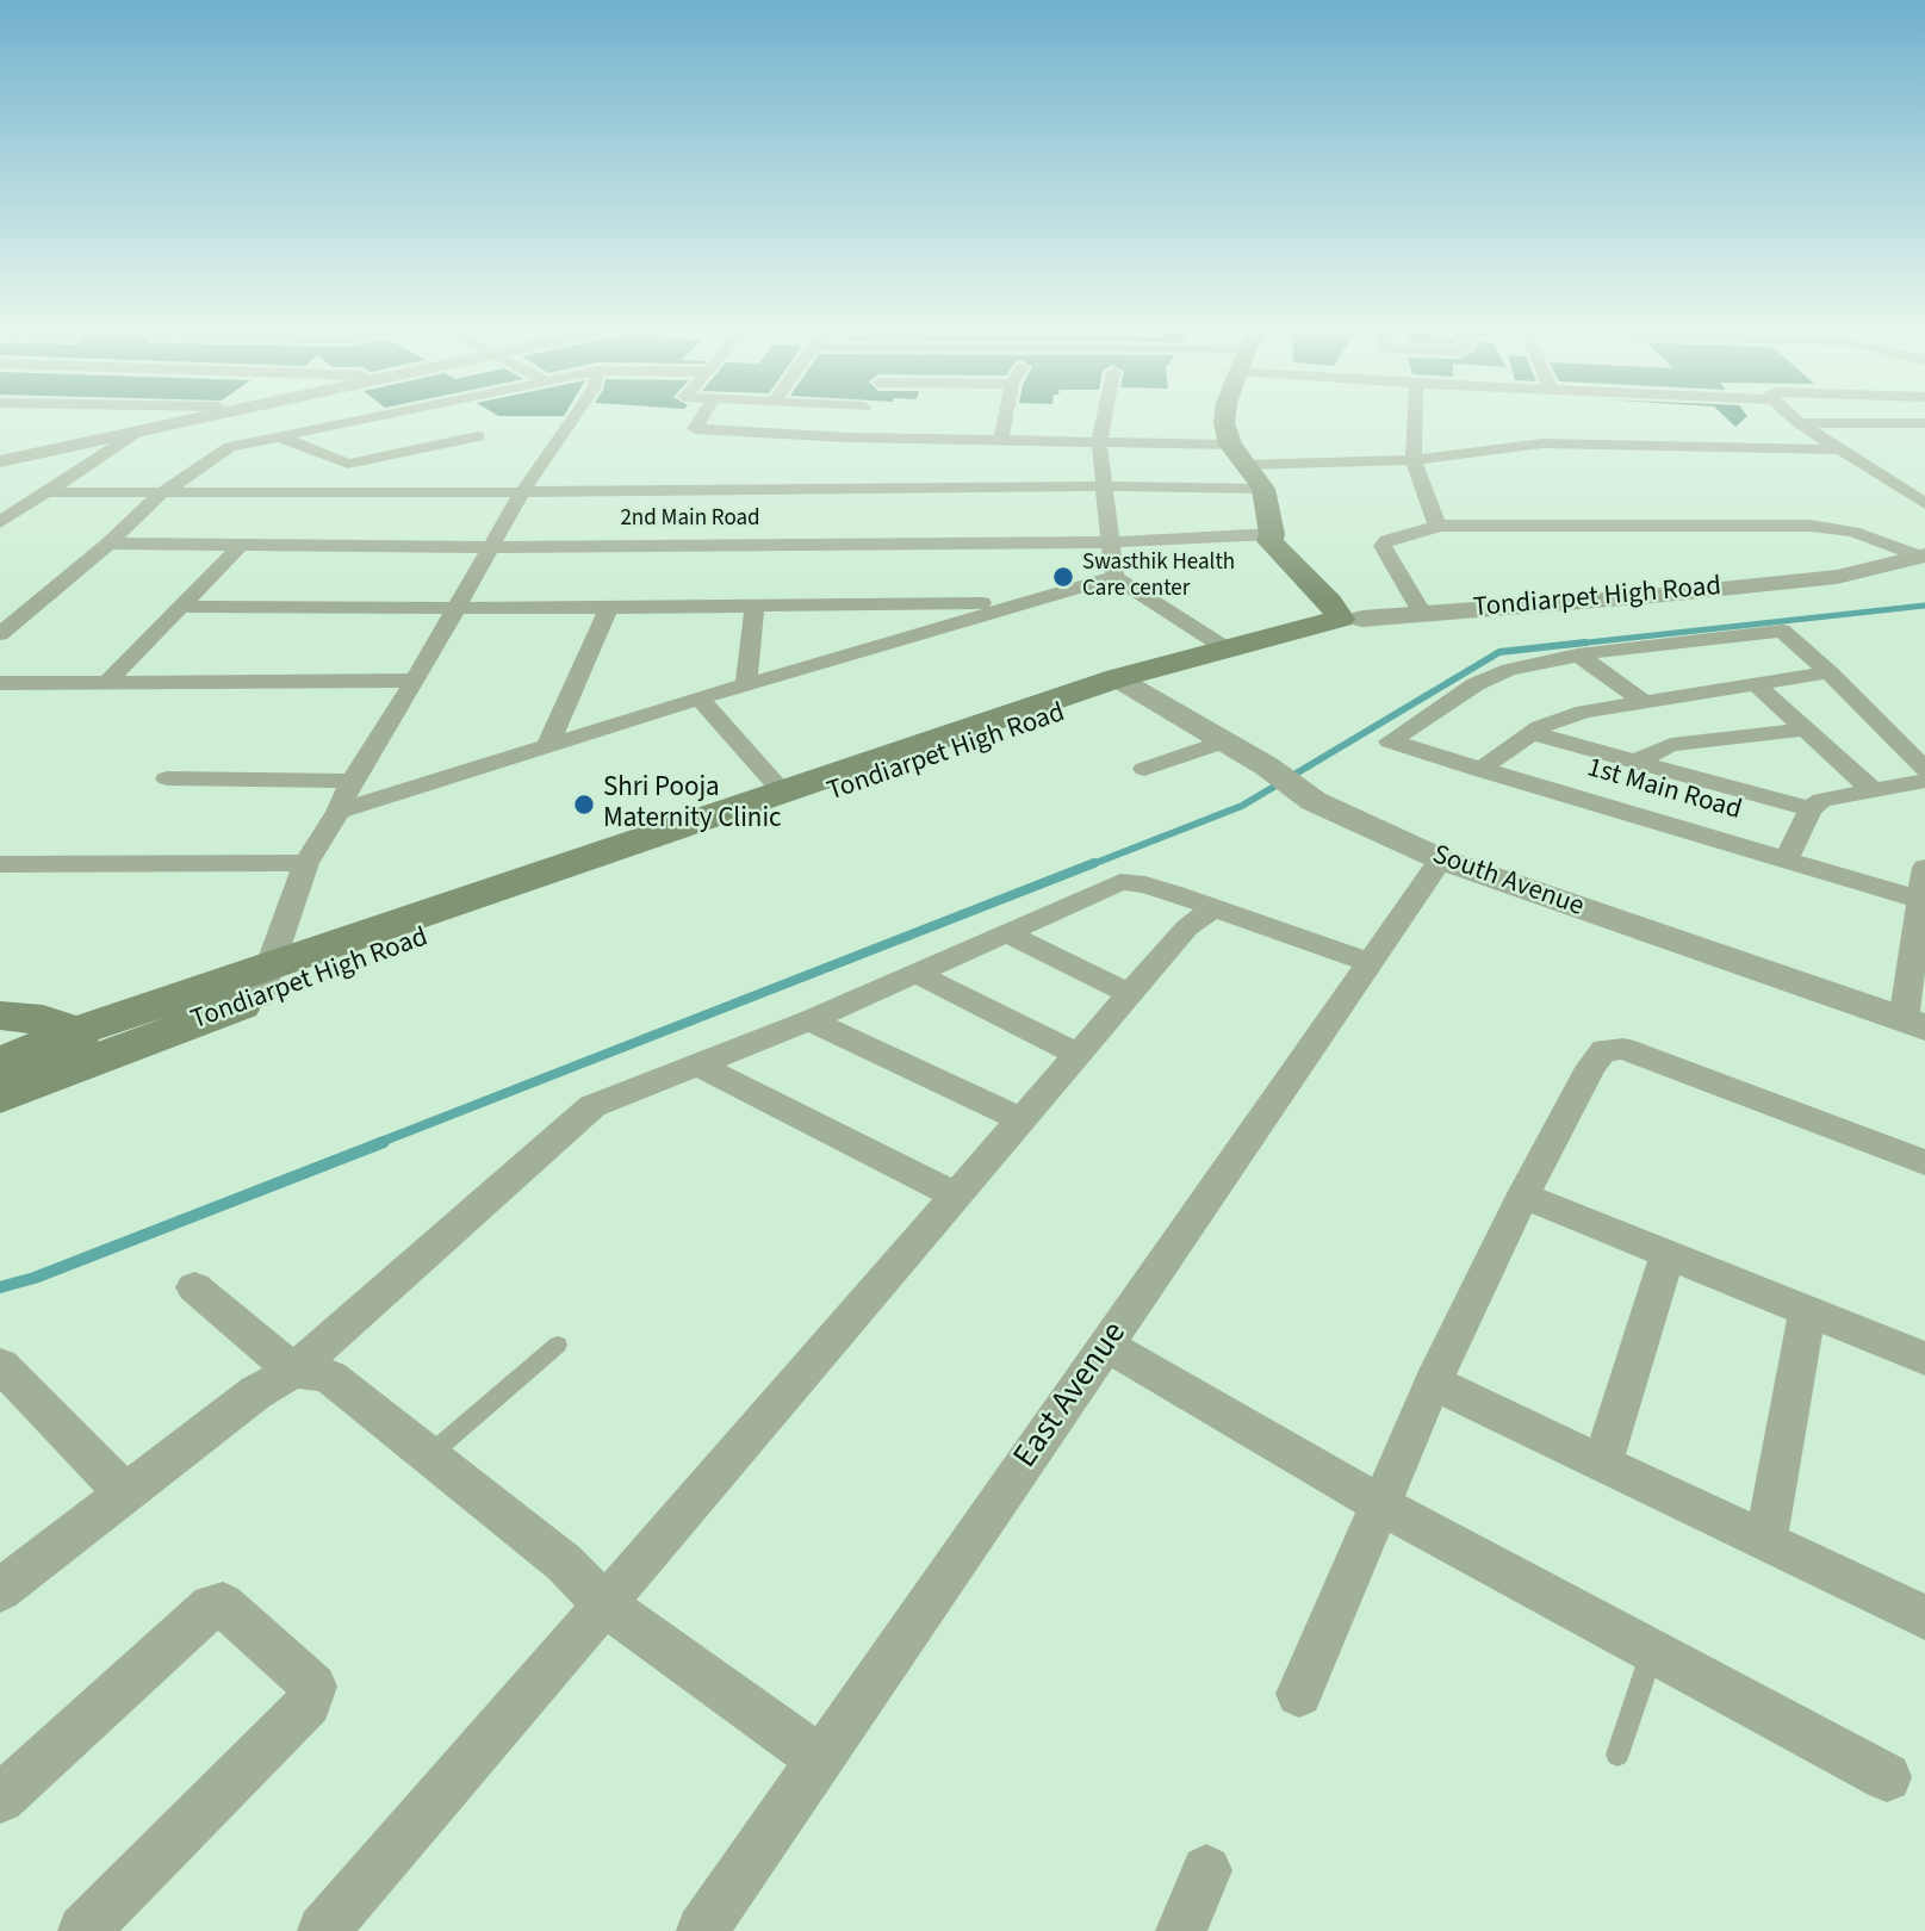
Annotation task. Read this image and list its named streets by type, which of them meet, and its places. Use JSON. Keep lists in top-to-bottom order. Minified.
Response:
{"streets":{"main road":["Tondiarpet High Road"],"street":["2nd Main Road","1st Main Road","South Avenue","East Avenue"]},"crossings":[["Tondiarpet High Road","South Avenue"],["South Avenue","East Avenue"]],"places":["Swasthik Health Care center","Shri Pooja Maternity Clinic"]}
